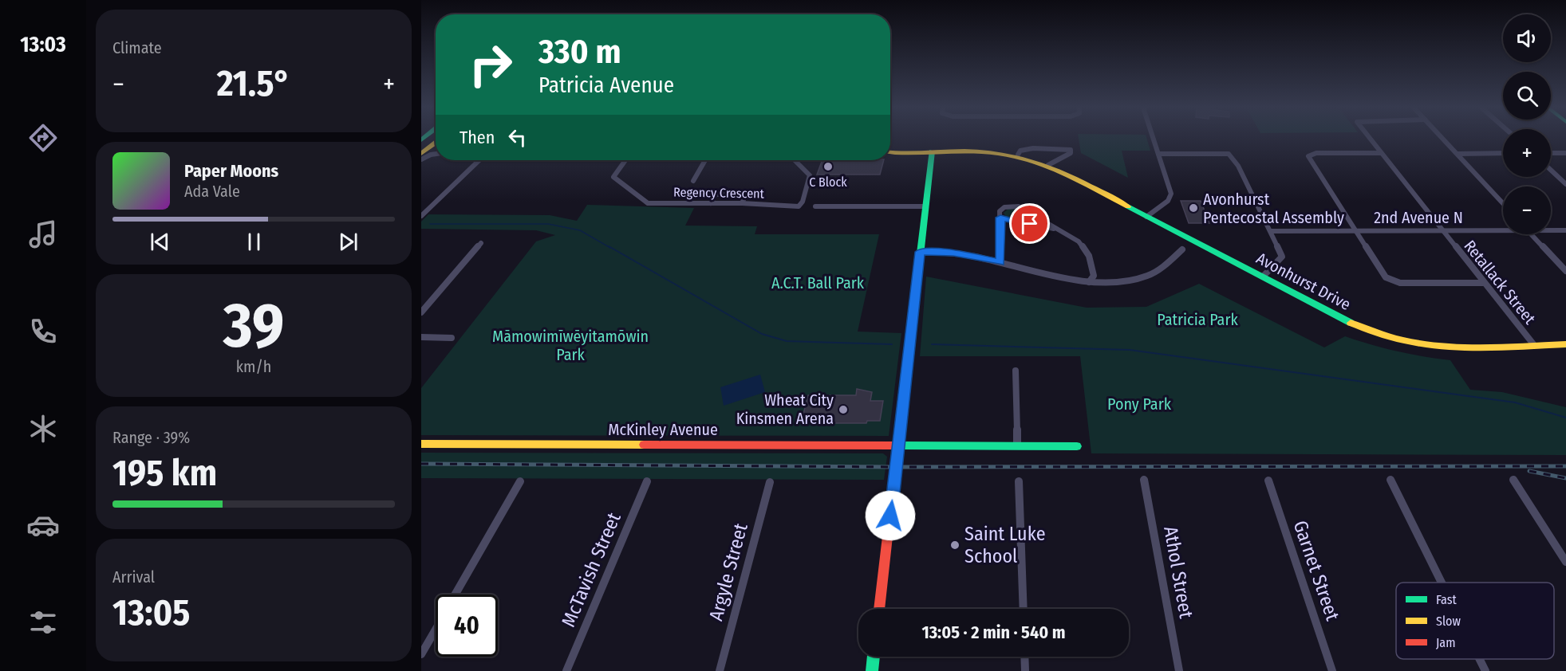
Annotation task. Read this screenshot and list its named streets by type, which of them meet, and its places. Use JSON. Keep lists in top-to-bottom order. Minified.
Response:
{"streets":{"street":["Regency Crescent","2nd Avenue N","Avonhurst Drive","Retallack Street","McKinley Avenue","McTavish Street","Garnet Street","Argyle Street","Athol Street"]},"crossings":[["2nd Avenue N","Retallack Street"],["Avonhurst Drive","Retallack Street"]],"parks":["A.C.T. Ball Park","Patricia Park","Māmowimīwēyitamōwin Park","Pony Park"],"places":["C Block","Avonhurst Pentecostal Assembly","Wheat City Kinsmen Arena","Saint Luke School"],"legend":["Fast","Slow","Jam"],"page":{"tabs":"13:03","tile":["Climate",["39","km/h"],["Range · 39%","195 km"],["Arrival","13:05"]],"map_buttons":["+","−"],"turn":["330 m","Patricia Avenue"],"heat":["−","21.5°","+"],"then":"Then","song":["Paper Moons","Ada Vale"],"limit":"40","trip":"13:05 · 2 min · 540 m"}}
